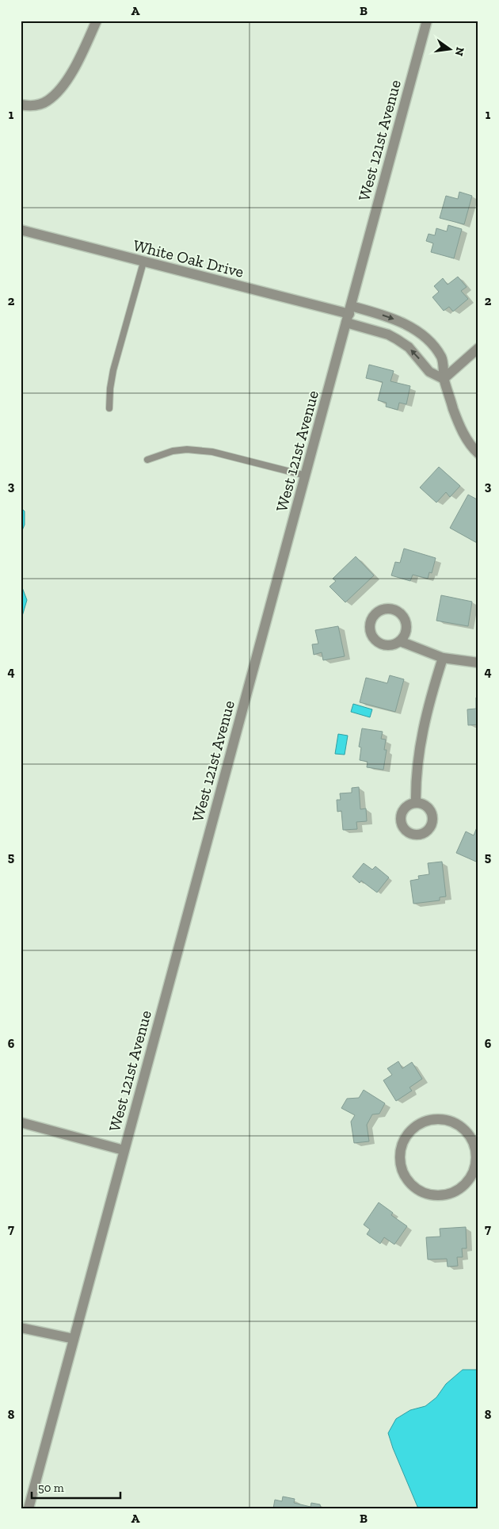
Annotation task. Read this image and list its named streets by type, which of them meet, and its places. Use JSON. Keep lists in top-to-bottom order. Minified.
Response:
{"streets":{"street":["West 121st Avenue","White Oak Drive"]},"crossings":[["West 121st Avenue","White Oak Drive"]],"scale_bar":"50 m","north":"right","grid":{"columns":["A","B"],"rows":["1","2","3","4","5","6","7","8"]}}
